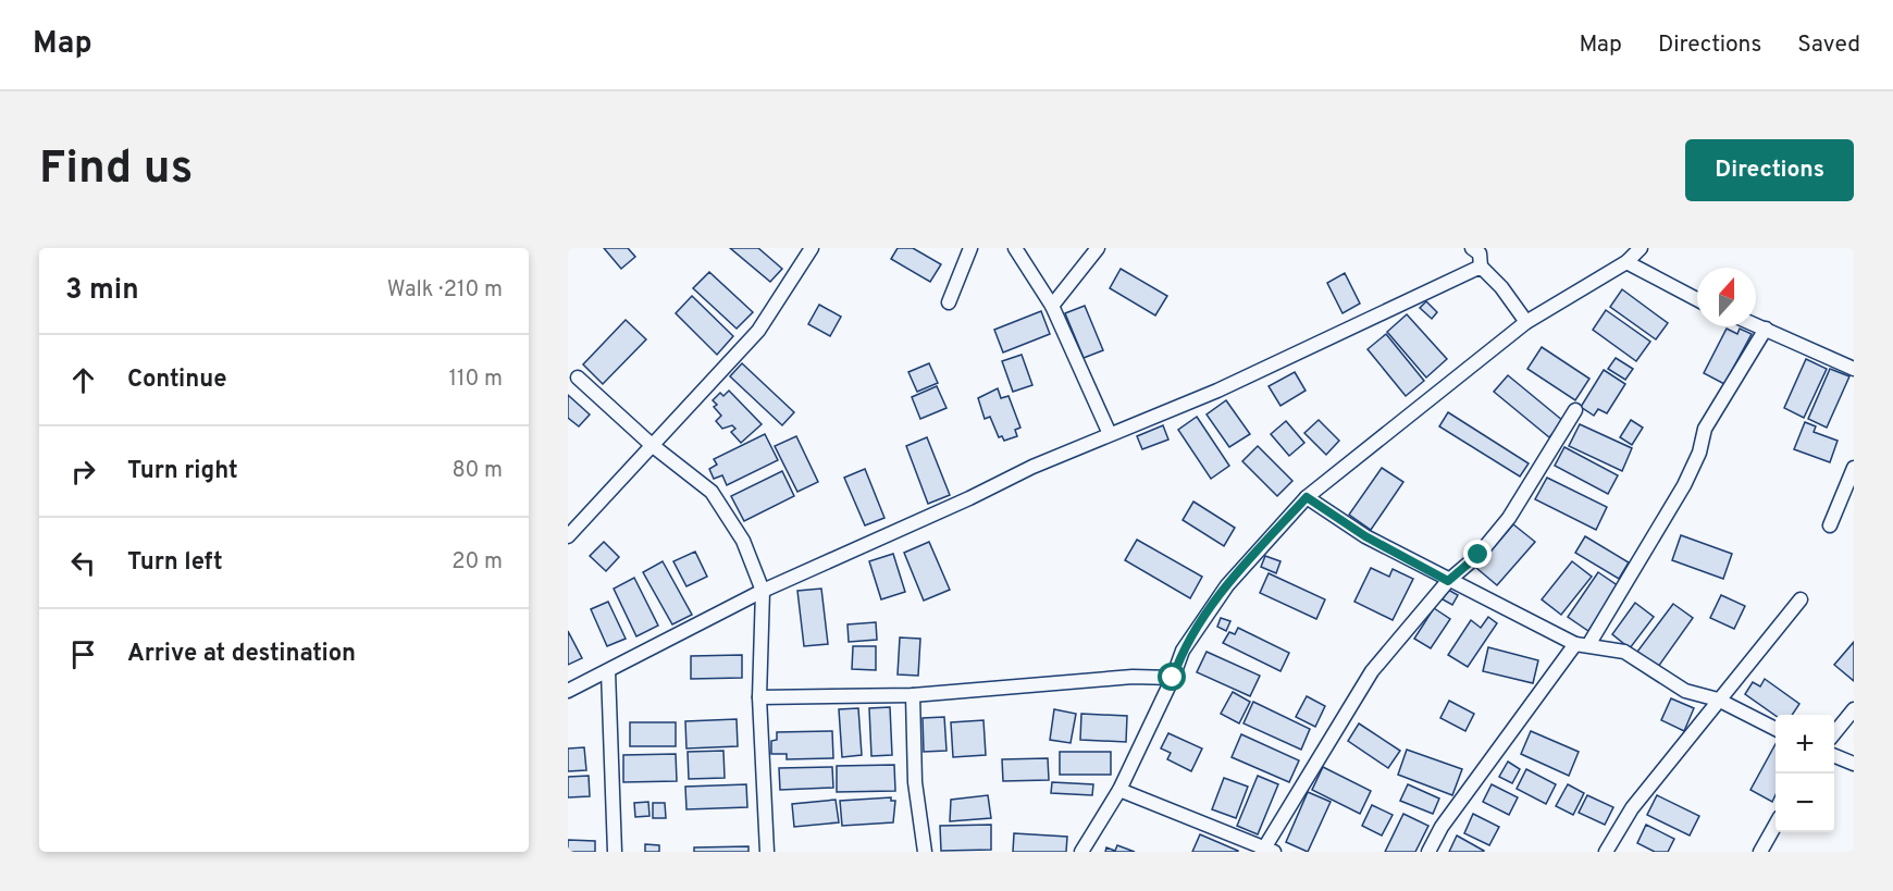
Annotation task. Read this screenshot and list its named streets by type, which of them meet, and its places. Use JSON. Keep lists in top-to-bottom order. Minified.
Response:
{"north":"top","page":{"header":"Map","nav":["Map","Directions","Saved"],"buttons":"Directions","title":"Find us","heading":["3 min","Walk · 210 m"],"list":[["Continue","110 m"],["Turn right","80 m"],["Turn left","20 m"],"Arrive at destination"],"map_buttons":["+","−"]}}
